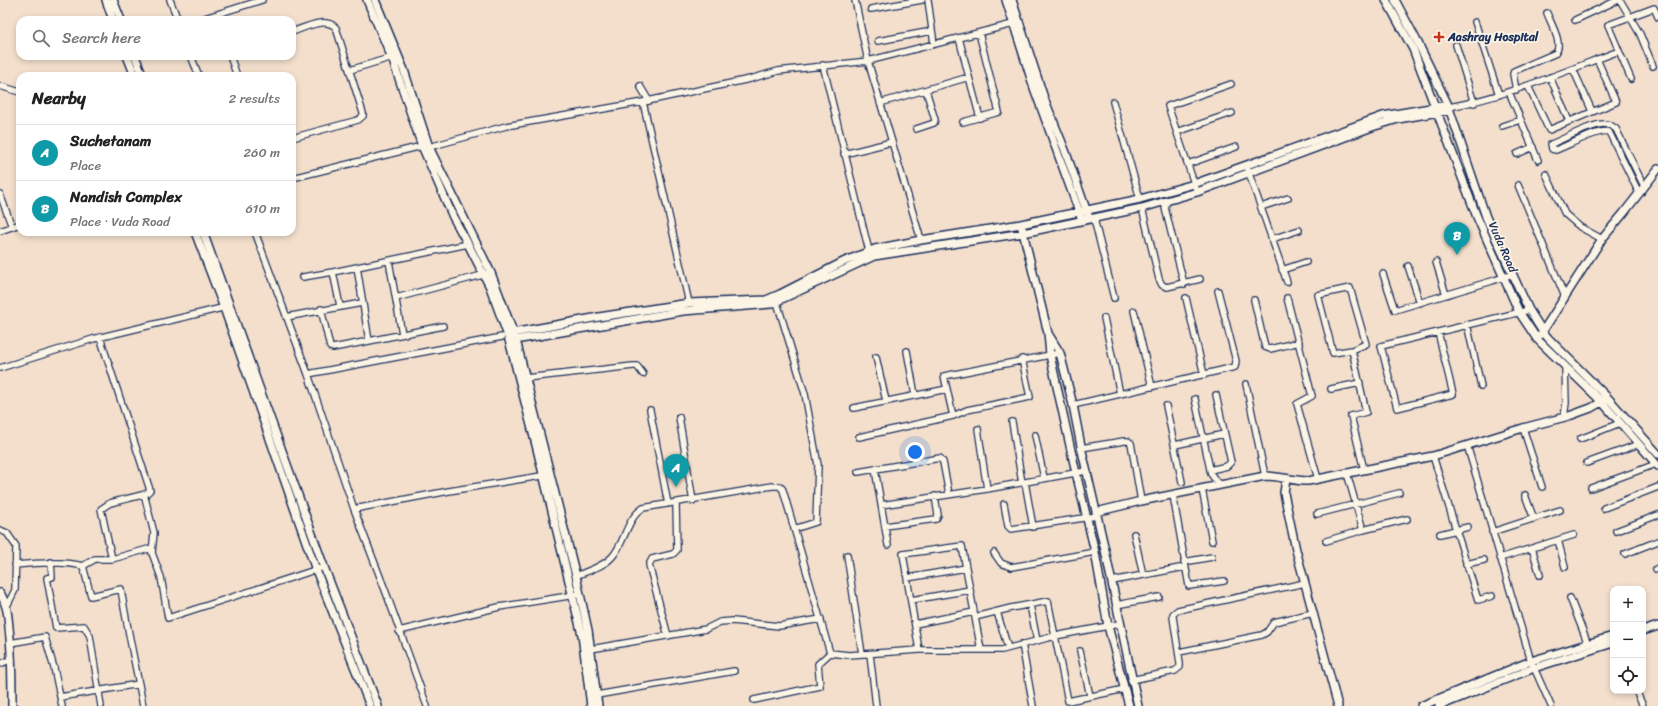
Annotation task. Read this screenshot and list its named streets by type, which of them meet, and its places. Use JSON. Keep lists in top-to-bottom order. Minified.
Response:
{"streets":{"street":["Vuda Road"]},"places":{"health":["Aashray Hospital"]},"page":{"search":"Search here","heading":["Nearby","2 results"],"list":[{"mark":"A","name":"Suchetanam","note":"Place","value":"260 m"},{"mark":"B","name":"Nandish Complex","note":"Place · Vuda Road","value":"610 m"}],"pins":["B","A"],"map_buttons":["+","−"]}}
